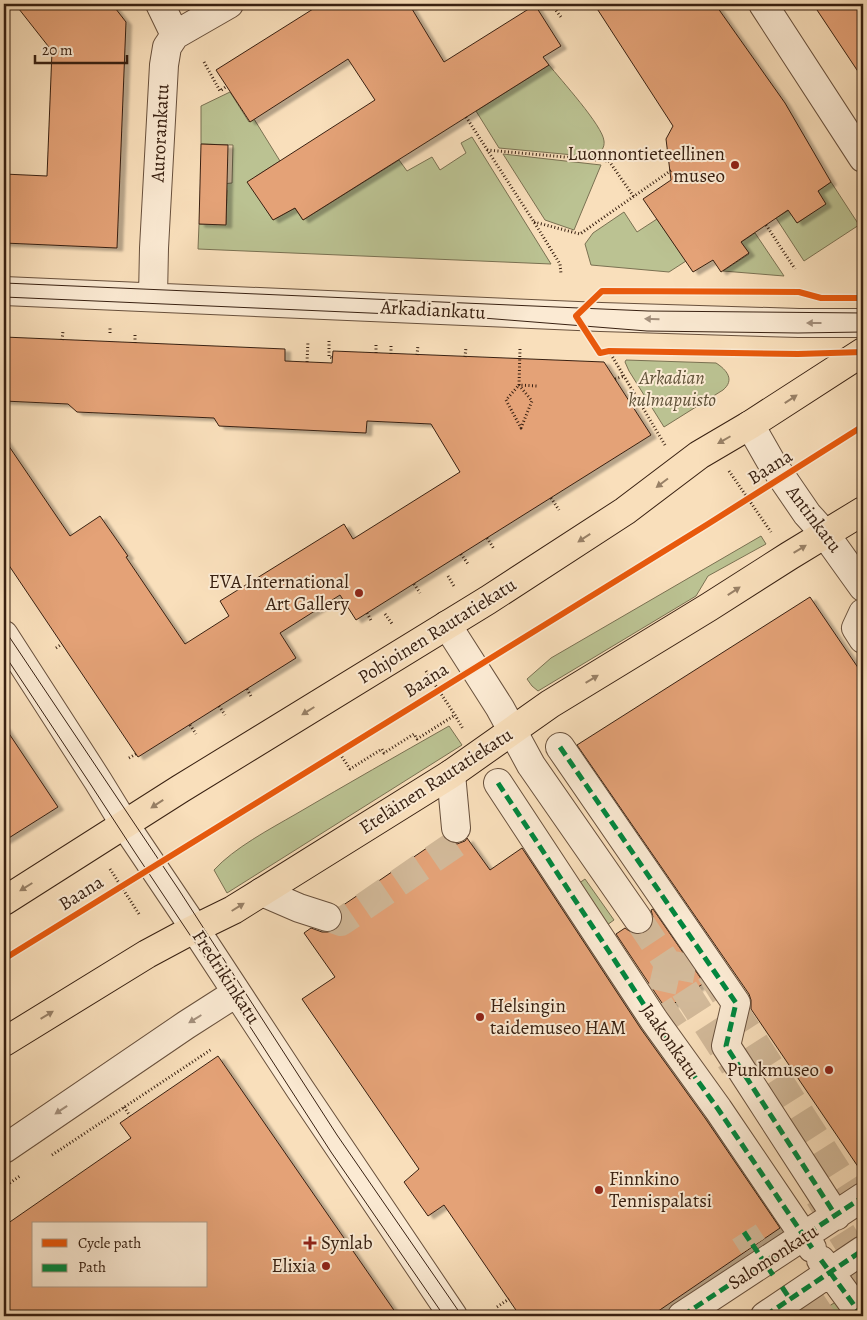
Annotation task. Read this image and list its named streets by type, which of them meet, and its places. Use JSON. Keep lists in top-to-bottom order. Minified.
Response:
{"streets":{"main road":["Pohjoinen Rautatiekatu","Eteläinen Rautatiekatu"],"street":["Aurorankatu","Arkadiankatu","Antinkatu","Fredrikinkatu","Jaakonkatu","Salomonkatu"],"cycle path":["Baana"]},"crossings":[["Aurorankatu","Arkadiankatu"],["Antinkatu","Pohjoinen Rautatiekatu"],["Antinkatu","Eteläinen Rautatiekatu"],["Pohjoinen Rautatiekatu","Fredrikinkatu"],["Eteläinen Rautatiekatu","Fredrikinkatu"],["Jaakonkatu","Salomonkatu"]],"one_way":["Eteläinen Rautatiekatu"],"parks":["Arkadian kulmapuisto"],"places":{"other":["Luonnontieteellinen museo","EVA International Art Gallery","Helsingin taidemuseo HAM","Punkmuseo","Finnkino Tennispalatsi","Elixia"],"health":["Synlab"]},"legend":["Cycle path","Path"],"scale_bar":"20 m"}
